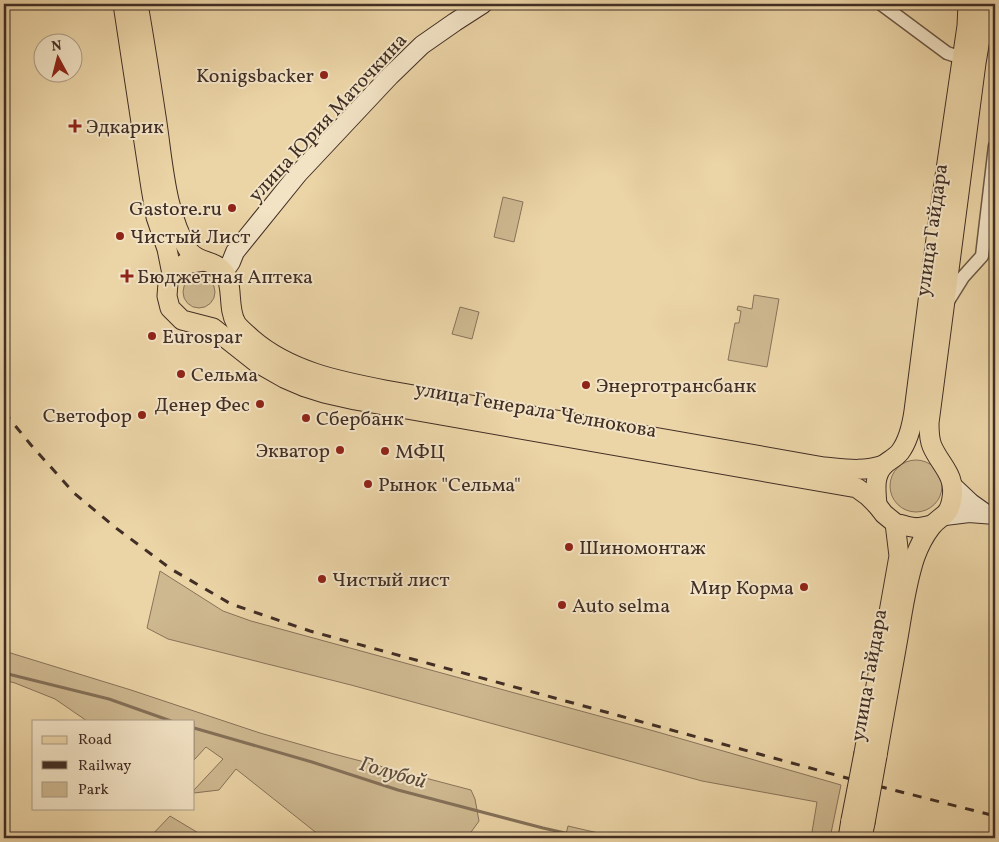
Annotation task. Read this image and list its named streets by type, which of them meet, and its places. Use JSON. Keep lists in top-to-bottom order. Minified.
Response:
{"streets":{"main road":["улица Гайдара","улица Генерала Челнокова"],"street":["улица Юрия Маточкина"]},"crossings":[["улица Юрия Маточкина","улица Генерала Челнокова"],["улица Гайдара","улица Генерала Челнокова"]],"water":["Голубой"],"places":{"other":["Konigsbacker","Gastore.ru","Чистый Лист","Eurospar","Сельма","Энерготрансбанк","Денер Фес","Светофор","Сбербанк","Экватор","МФЦ","Рынок \"Сельма\"","Шиномонтаж","Чистый лист","Мир Корма","Auto selma"],"health":["Эдкарик","Бюджетная Аптека"]},"legend":["Road","Railway","Park"],"north":"top"}
